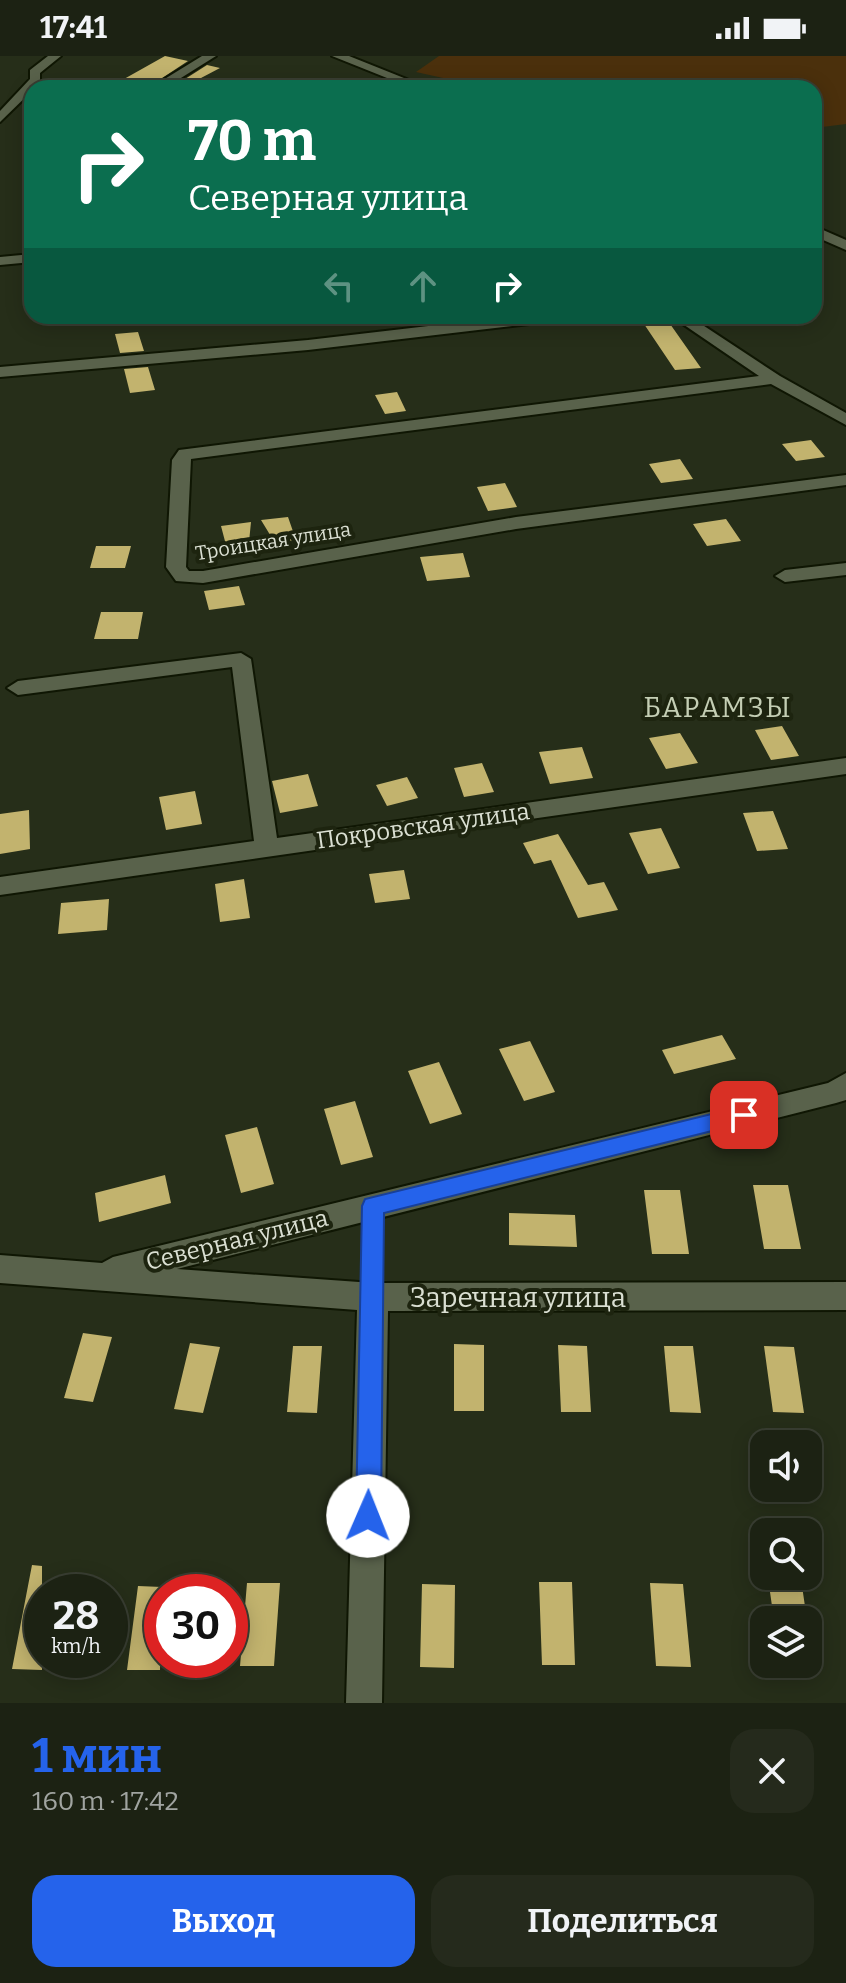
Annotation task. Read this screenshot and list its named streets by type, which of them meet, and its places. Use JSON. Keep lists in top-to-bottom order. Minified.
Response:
{"streets":{"street":["Троицкая улица","Покровская улица","Северная улица","Заречная улица"]},"crossings":[["Северная улица","Заречная улица"]],"districts":["БАРАМЗЫ"],"page":{"status":"17:41","turn":["70 m","Северная улица"],"speed":"28 km/h","limit":"30","heading":["1 мин","160 m · 17:42"],"buttons":["Выход","Поделиться"]}}
